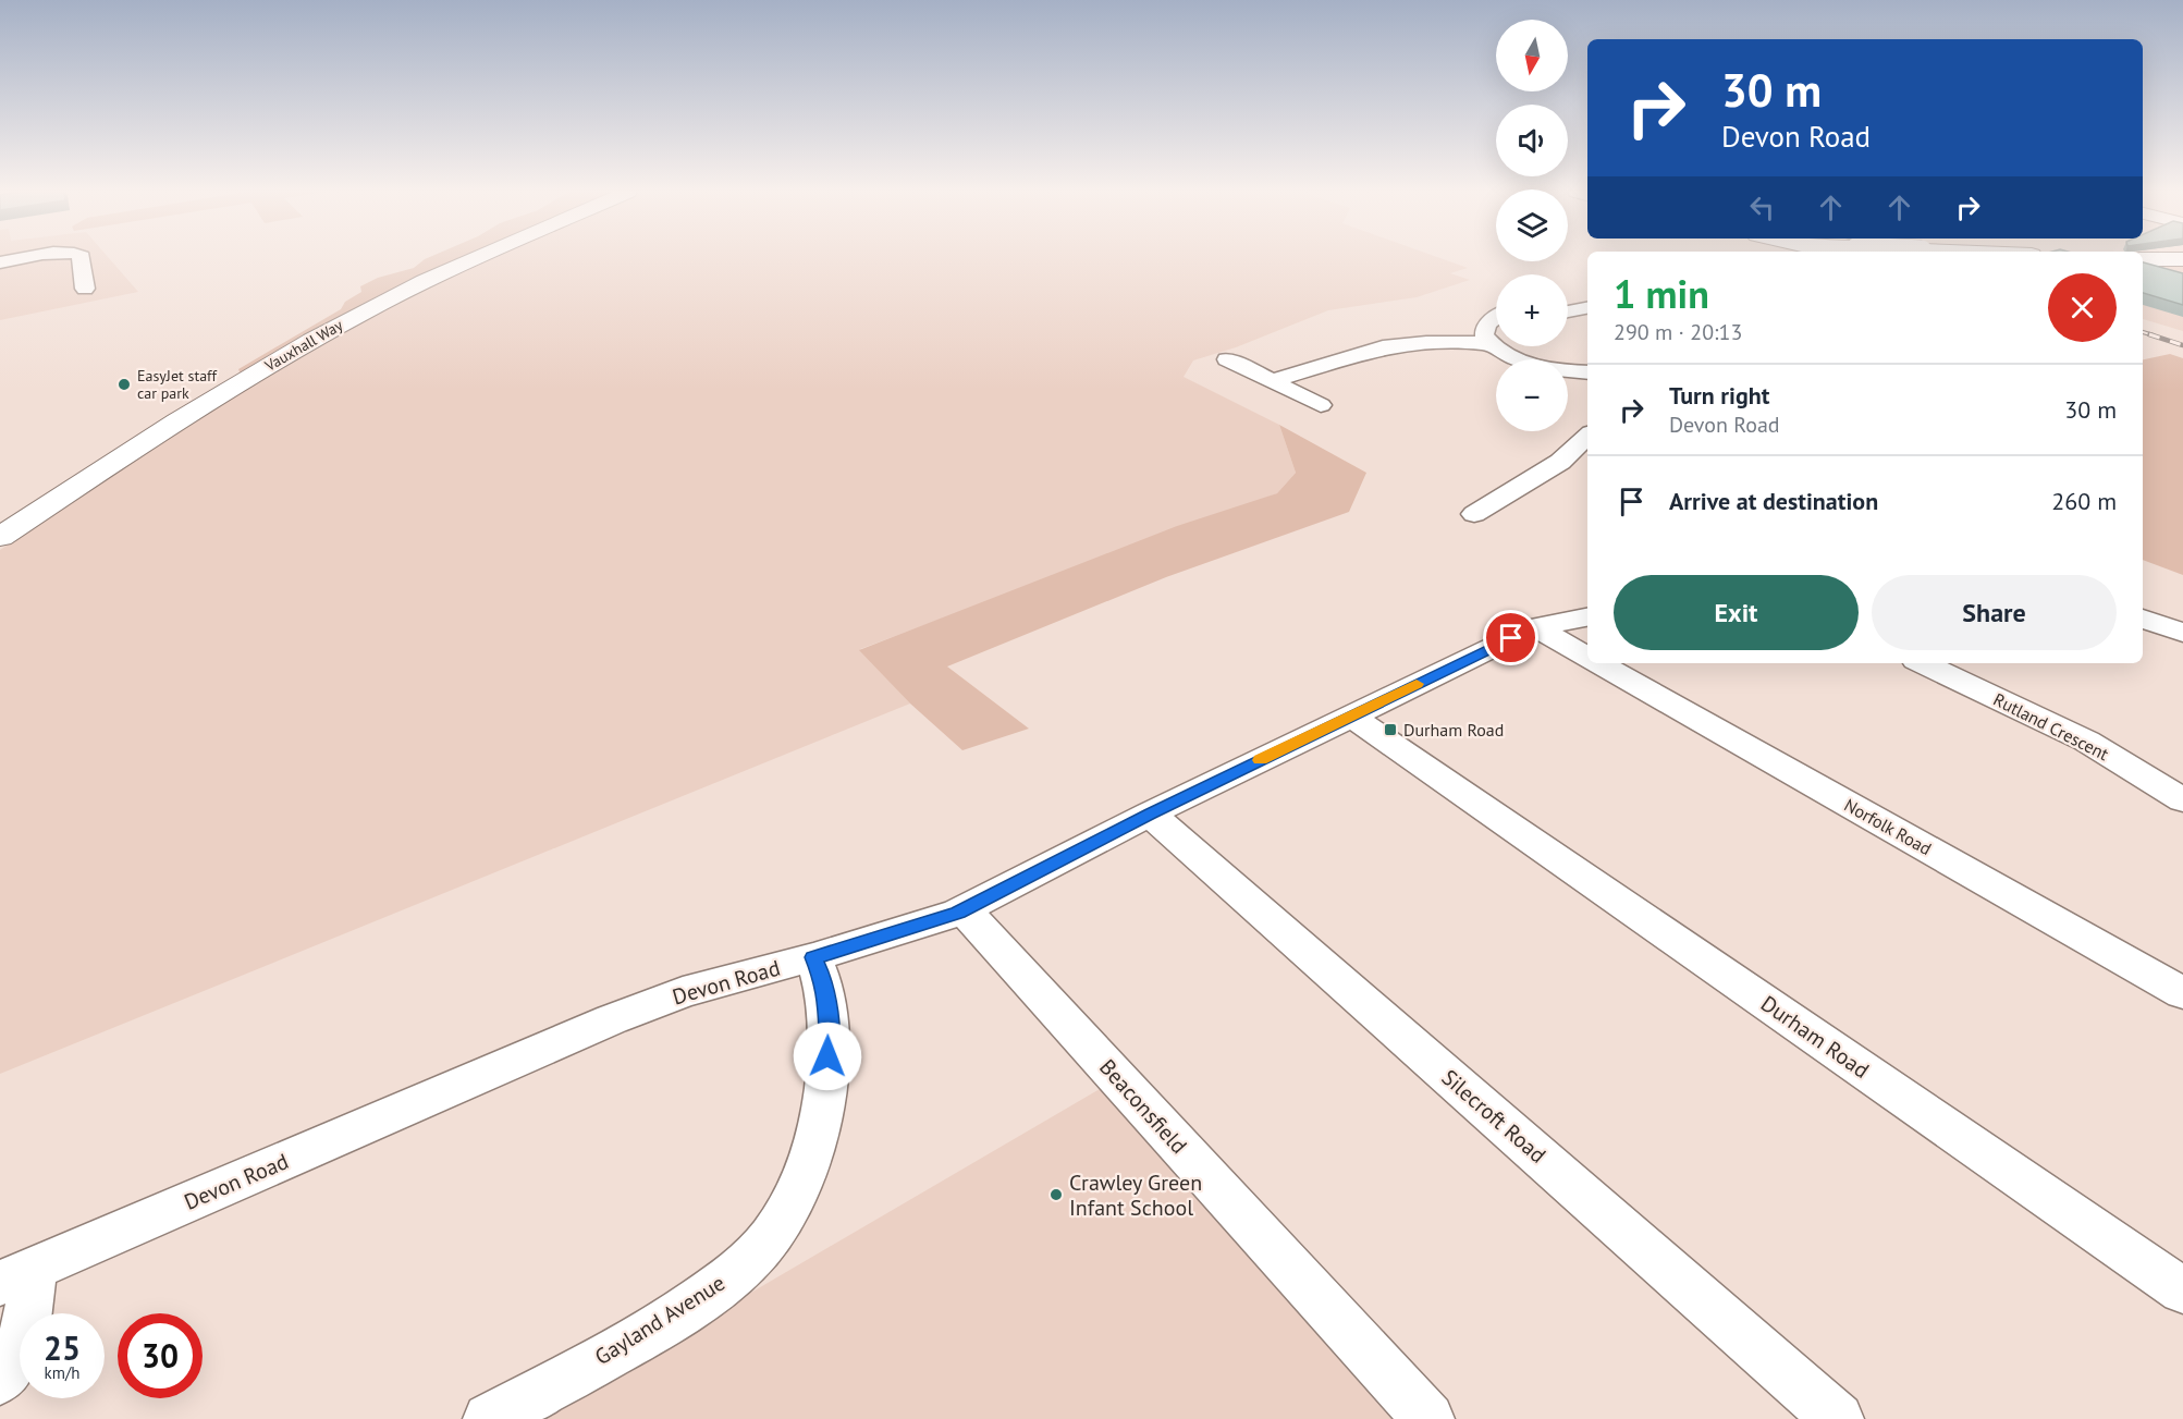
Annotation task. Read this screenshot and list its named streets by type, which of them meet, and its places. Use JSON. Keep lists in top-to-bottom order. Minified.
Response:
{"streets":{"main road":["Vauxhall Way"],"street":["Rutland Crescent","Norfolk Road","Devon Road","Durham Road","Beaconsfield","Silecroft Road","Gayland Avenue"]},"crossings":[["Norfolk Road","Devon Road"],["Devon Road","Durham Road"],["Devon Road","Beaconsfield"],["Devon Road","Silecroft Road"],["Devon Road","Gayland Avenue"]],"places":{"other":["EasyJet staff car park","Crawley Green Infant School"],"transit":["Durham Road"]},"north":"bottom","page":{"map_buttons":["+","−"],"turn":["30 m","Devon Road"],"heading":["1 min","290 m · 20:13"],"list":[{"name":"Turn right","note":"Devon Road","value":"30 m"},{"name":"Arrive at destination","value":"260 m"}],"buttons":["Exit","Share"],"speed":"25 km/h","limit":"30"}}
